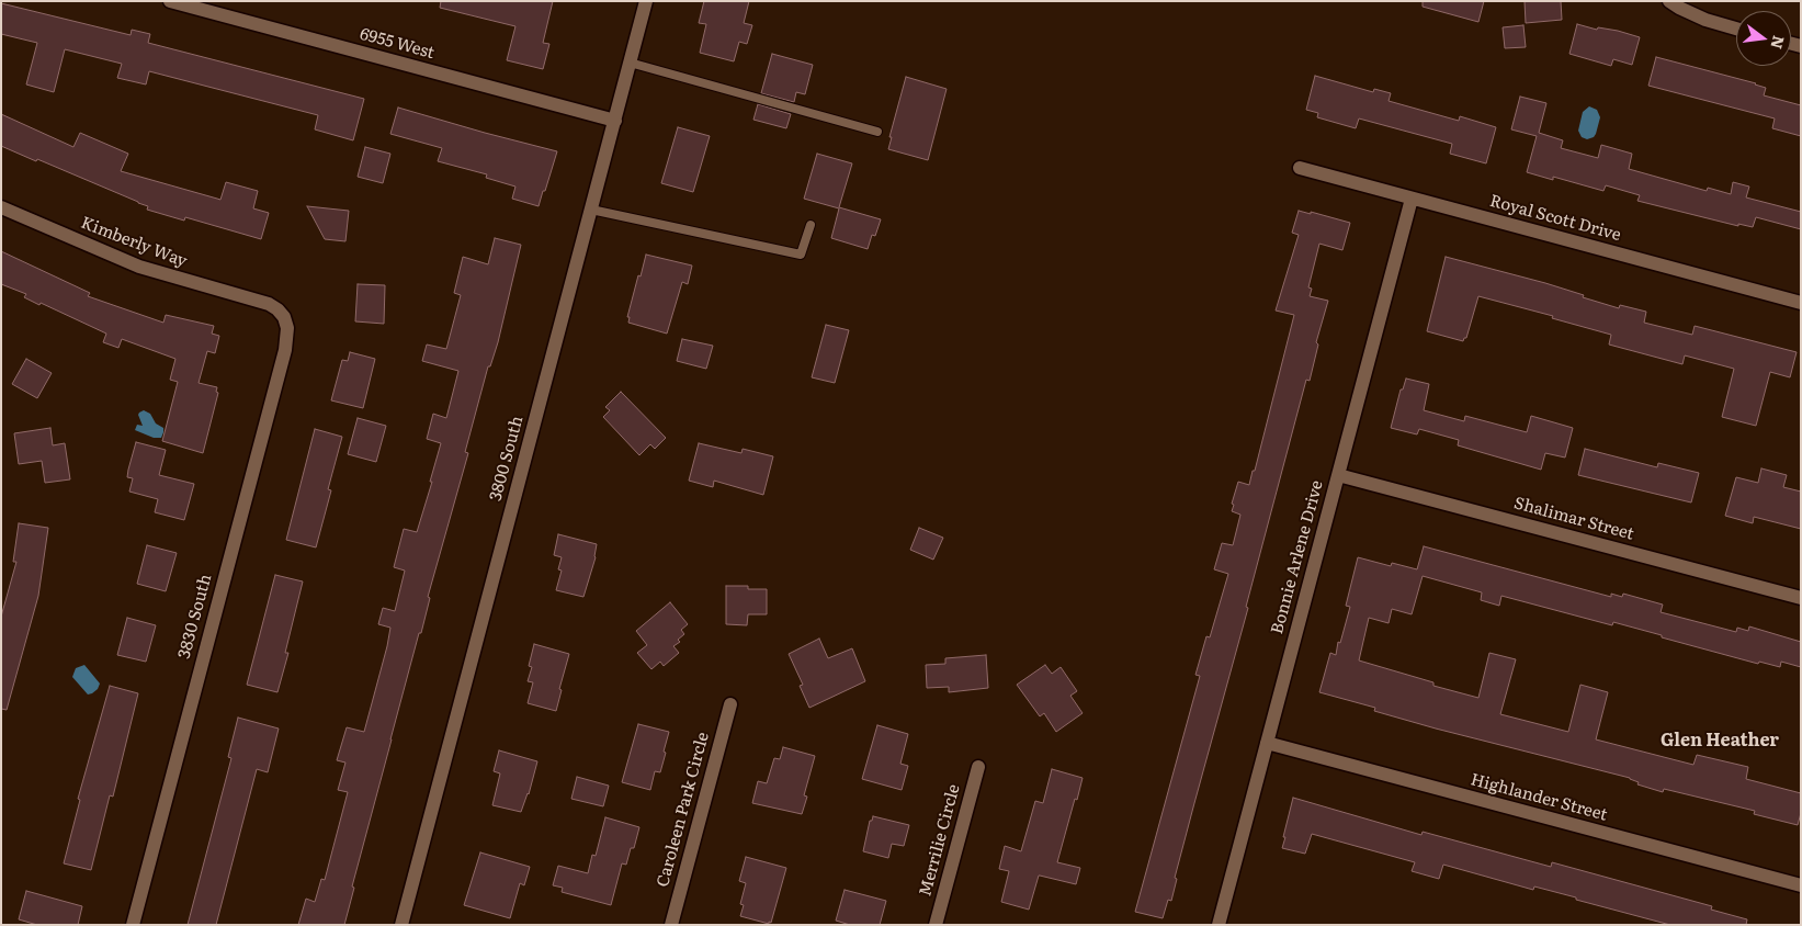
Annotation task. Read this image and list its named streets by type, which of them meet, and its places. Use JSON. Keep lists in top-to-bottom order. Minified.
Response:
{"streets":{"street":["6955 West","Royal Scott Drive","Kimberly Way","3800 South","Shalimar Street","Bonnie Arlene Drive","3830 South","Highlander Street","Caroleen Park Circle","Merrilie Circle"]},"crossings":[["6955 West","3800 South"],["Royal Scott Drive","Bonnie Arlene Drive"],["Kimberly Way","3830 South"],["Shalimar Street","Bonnie Arlene Drive"],["Bonnie Arlene Drive","Highlander Street"]],"districts":["Glen Heather"],"north":"right"}
